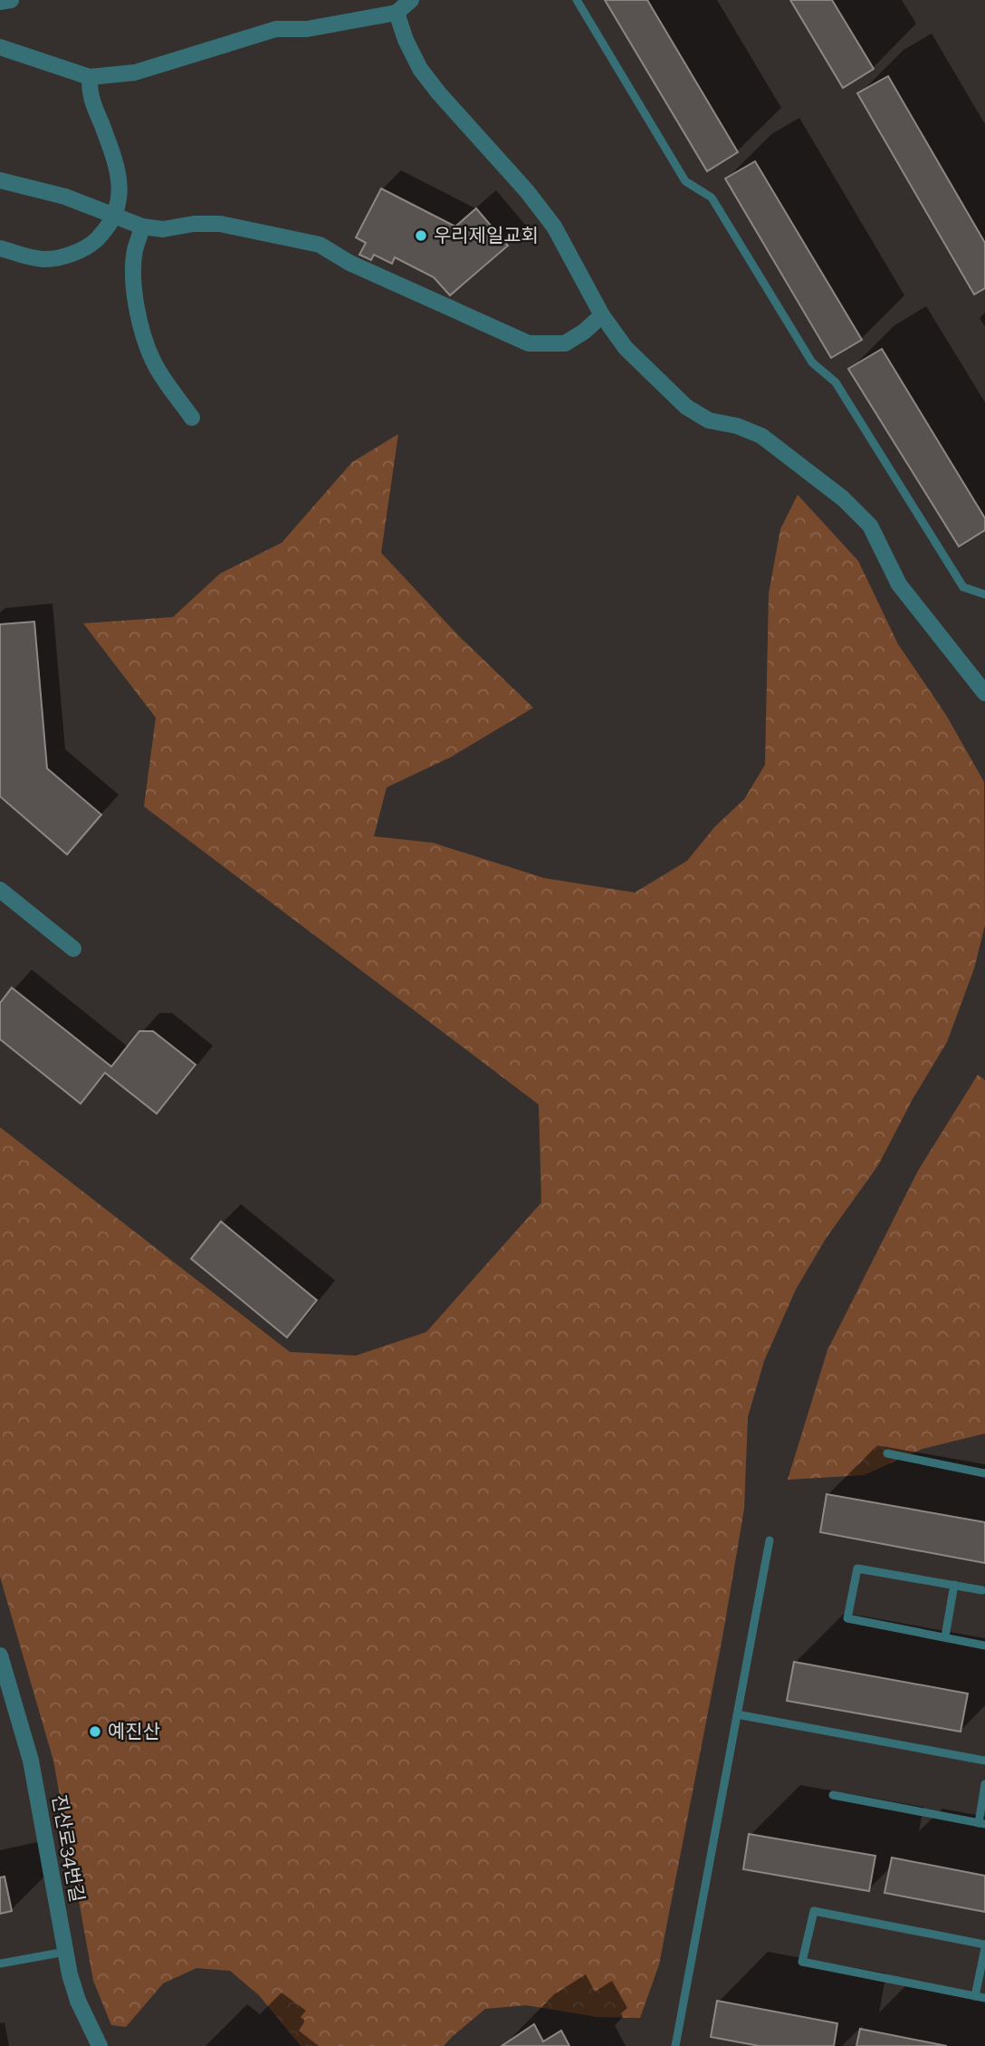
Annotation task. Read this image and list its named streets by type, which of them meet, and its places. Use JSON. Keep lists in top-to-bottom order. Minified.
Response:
{"streets":{"street":["진산로34번길"]},"places":["우리제일교회","예진산"]}
